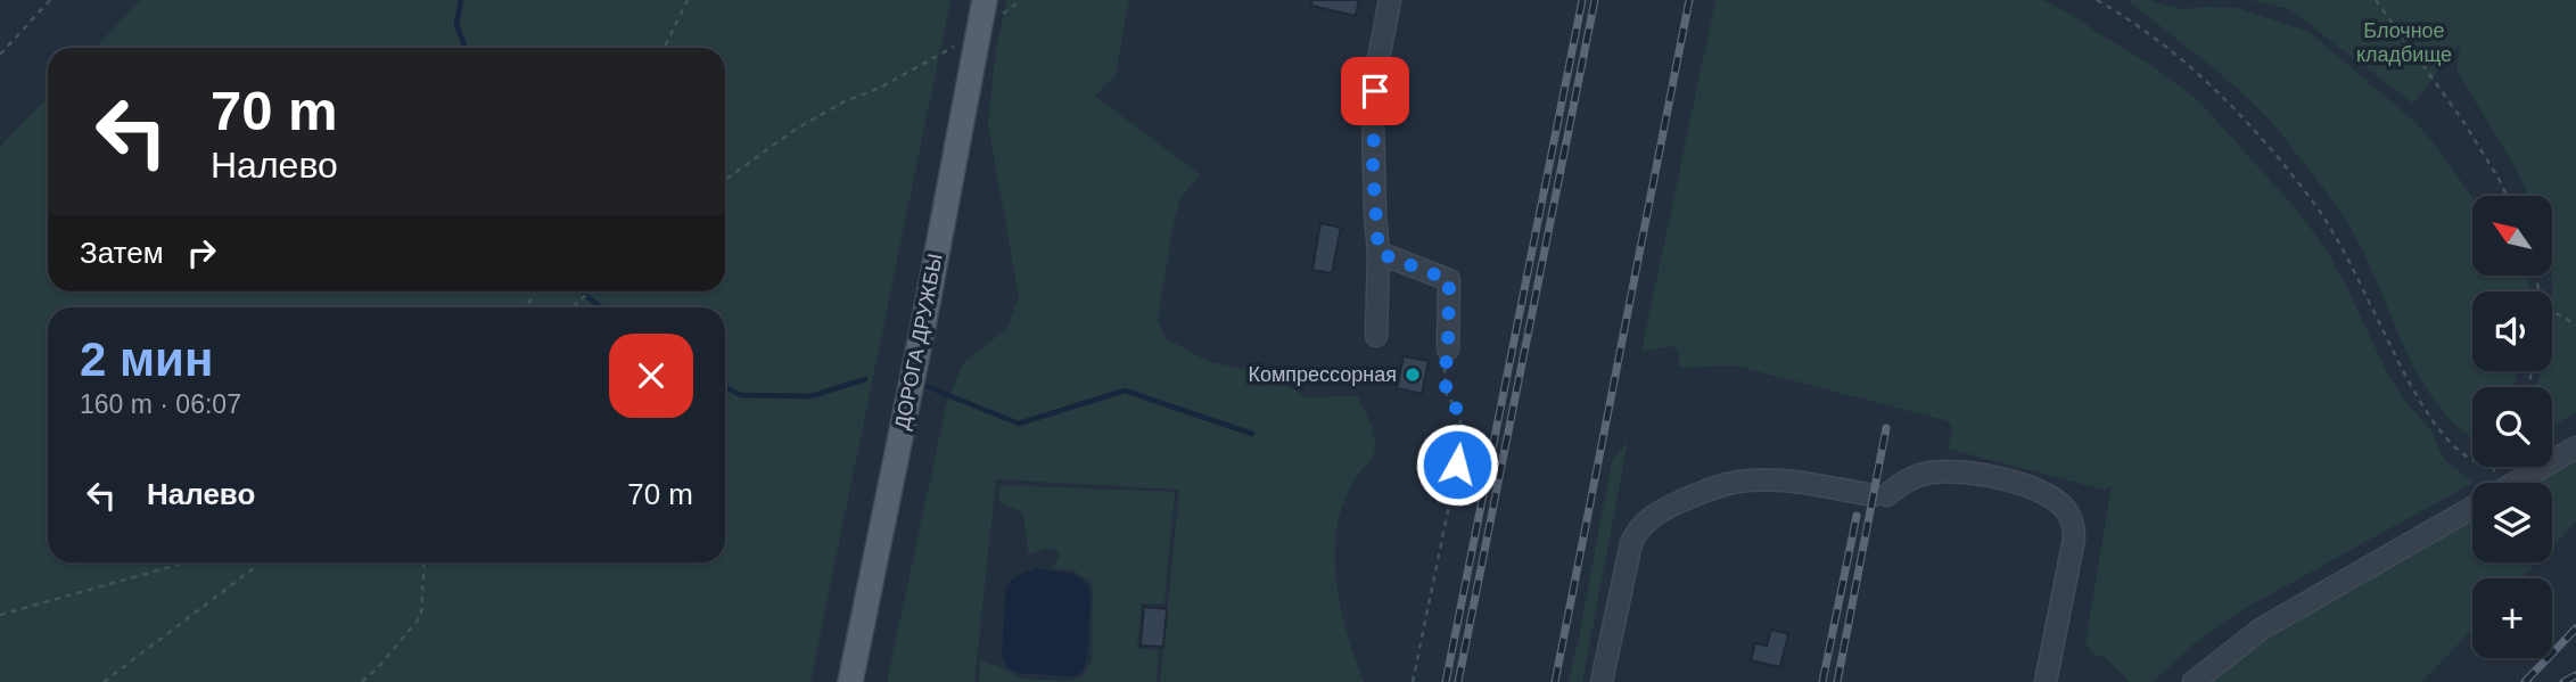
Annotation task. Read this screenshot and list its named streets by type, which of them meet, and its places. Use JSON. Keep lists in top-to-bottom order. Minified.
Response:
{"streets":{"main road":["ДОРОГА ДРУЖБЫ"]},"parks":["Блочное кладбище"],"places":["Компрессорная"],"north":"top left","page":{"turn":["70 m","Налево"],"map_buttons":"+","then":"Затем","heading":["2 мин","160 m · 06:07"],"list":[{"name":"Налево","value":"70 m"}]}}
